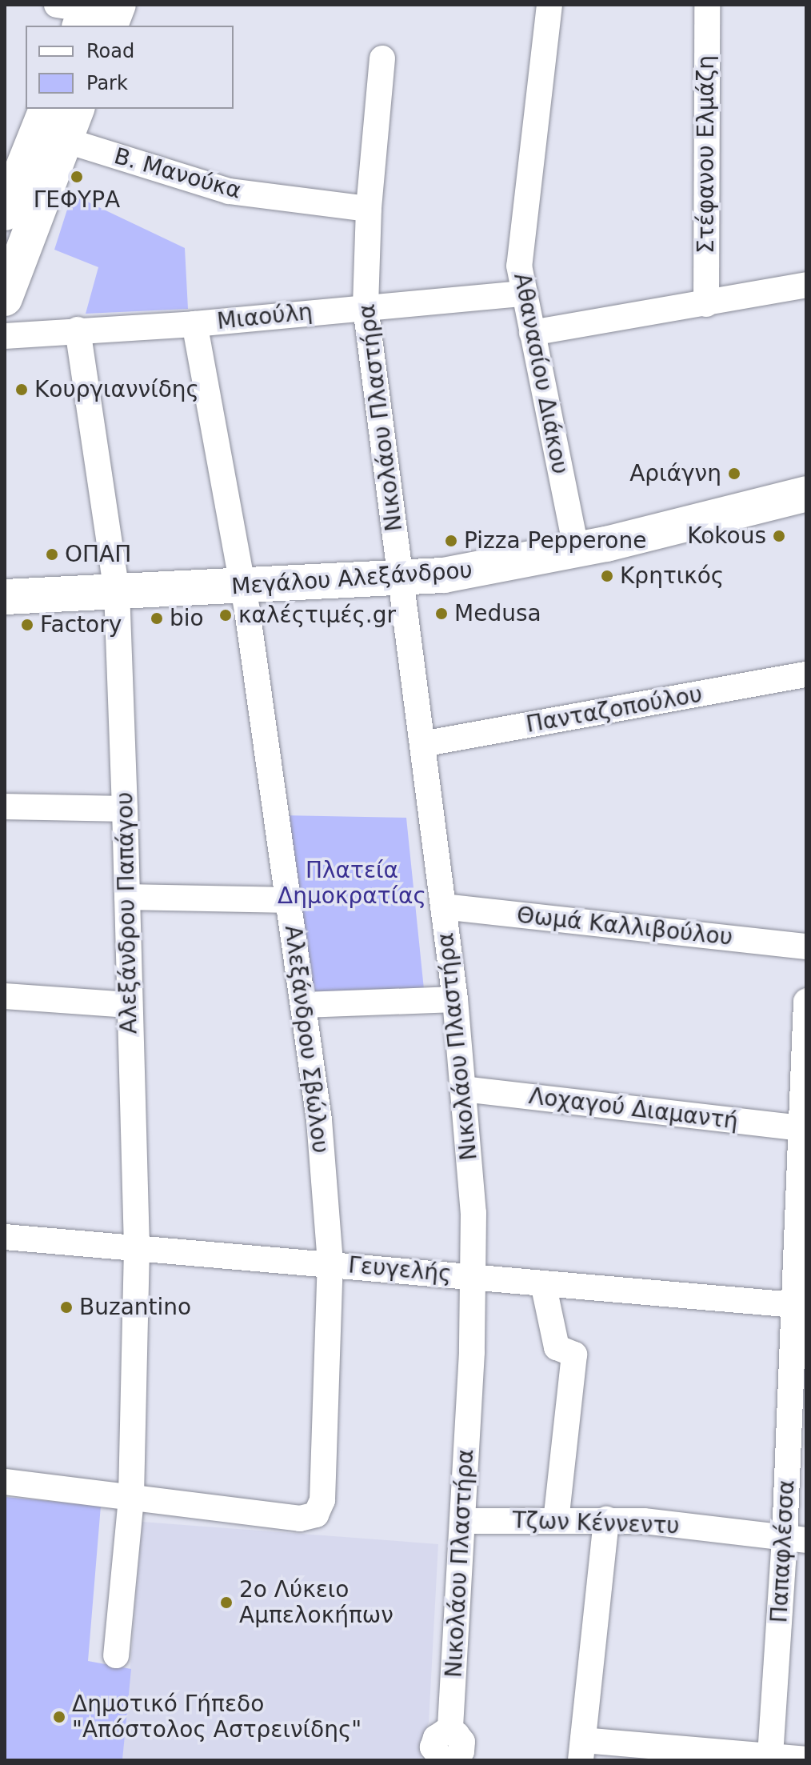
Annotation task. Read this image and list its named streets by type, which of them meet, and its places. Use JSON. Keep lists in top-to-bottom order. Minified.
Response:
{"streets":{"main road":["Μεγάλου Αλεξάνδρου"],"street":["Στέφανου Ελμάζη","Β. Μανούκα","Μιαούλη","Αθανασίου Διάκου","Νικολάου Πλαστήρα","Πανταζοπούλου","Αλεξάνδρου Παπάγου","Θωμά Καλλιβούλου","Αλεξάνδρου Σβώλου","Λοχαγού Διαμαντή","Γευγελής","Τζων Κέννεντυ","Παπαφλέσσα"]},"crossings":[["Β. Μανούκα","Νικολάου Πλαστήρα"],["Μιαούλη","Αθανασίου Διάκου"],["Μιαούλη","Νικολάου Πλαστήρα"],["Μιαούλη","Αλεξάνδρου Παπάγου"],["Μιαούλη","Αλεξάνδρου Σβώλου"],["Αθανασίου Διάκου","Μεγάλου Αλεξάνδρου"],["Νικολάου Πλαστήρα","Μεγάλου Αλεξάνδρου"],["Νικολάου Πλαστήρα","Πανταζοπούλου"],["Νικολάου Πλαστήρα","Θωμά Καλλιβούλου"],["Νικολάου Πλαστήρα","Λοχαγού Διαμαντή"],["Νικολάου Πλαστήρα","Γευγελής"],["Νικολάου Πλαστήρα","Τζων Κέννεντυ"],["Μεγάλου Αλεξάνδρου","Αλεξάνδρου Παπάγου"],["Μεγάλου Αλεξάνδρου","Αλεξάνδρου Σβώλου"],["Αλεξάνδρου Παπάγου","Αλεξάνδρου Σβώλου"],["Αλεξάνδρου Παπάγου","Γευγελής"],["Αλεξάνδρου Σβώλου","Γευγελής"],["Λοχαγού Διαμαντή","Παπαφλέσσα"],["Γευγελής","Παπαφλέσσα"],["Τζων Κέννεντυ","Παπαφλέσσα"]],"parks":["Πλατεία Δημοκρατίας"],"places":["ΓΕΦΥΡΑ","Κουργιαννίδης","Αριάγνη","Kokous","Pizza Pepperone","ΟΠΑΠ","Κρητικός","Medusa","καλέςτιμές.gr","bio","Factory","Buzantino","2ο Λύκειο Αμπελοκήπων","Δημοτικό Γήπεδο \"Απόστολος Αστρεινίδης\""],"legend":["Road","Park"]}
